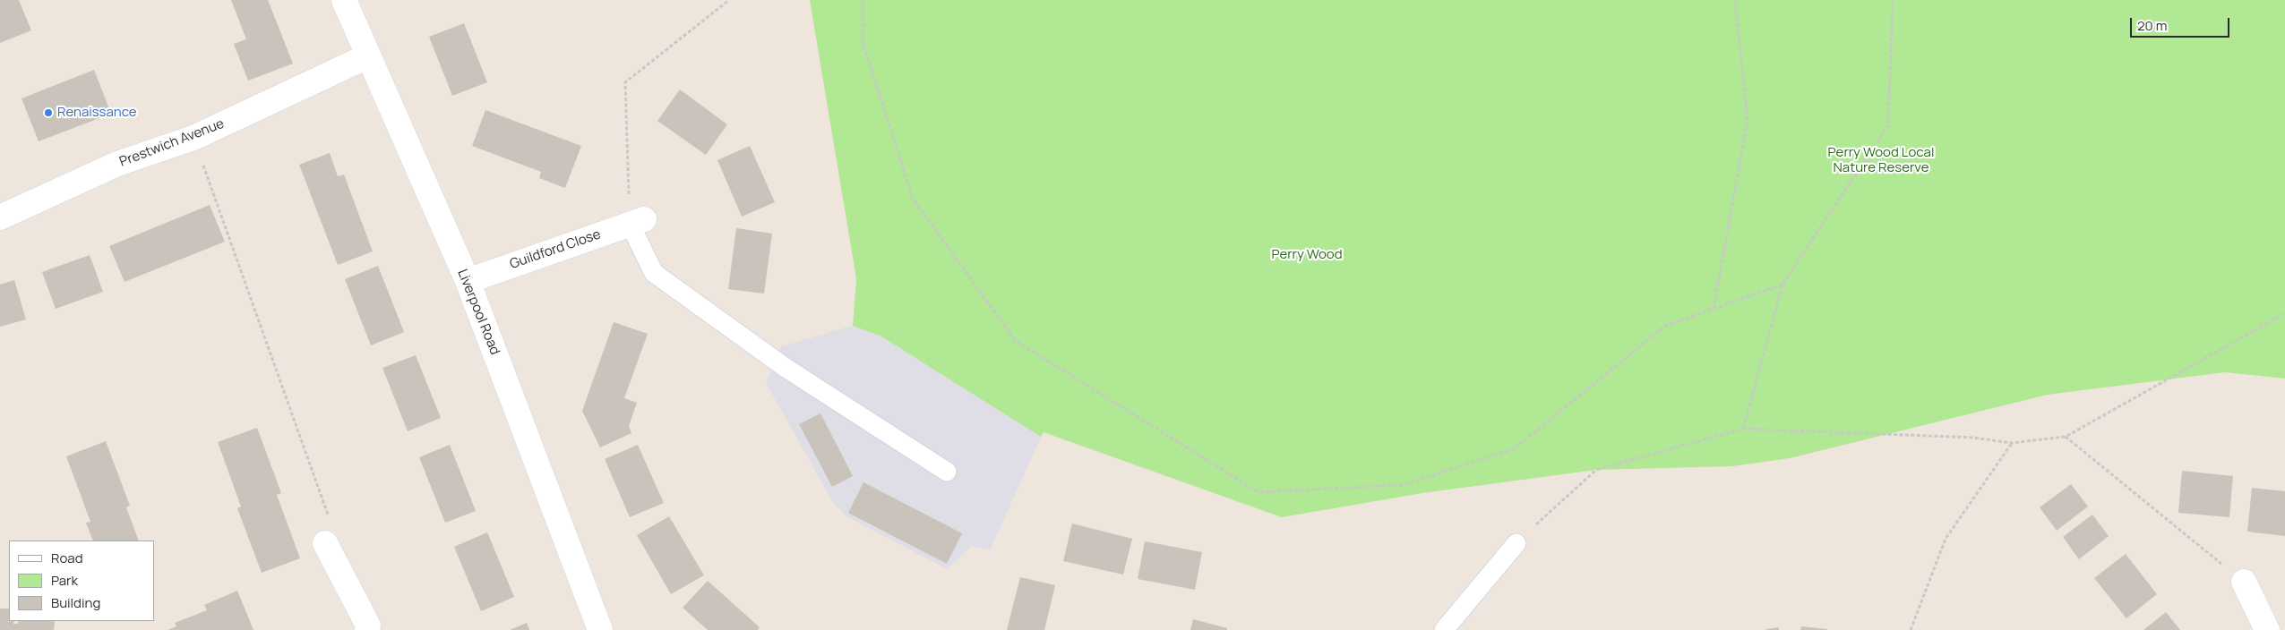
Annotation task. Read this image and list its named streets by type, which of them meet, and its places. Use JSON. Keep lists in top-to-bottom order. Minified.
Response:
{"streets":{"street":["Prestwich Avenue","Guildford Close","Liverpool Road"]},"crossings":[["Prestwich Avenue","Liverpool Road"],["Guildford Close","Liverpool Road"]],"parks":["Perry Wood Local Nature Reserve","Perry Wood"],"places":["Renaissance"],"legend":["Road","Park","Building"],"scale_bar":"20 m"}
